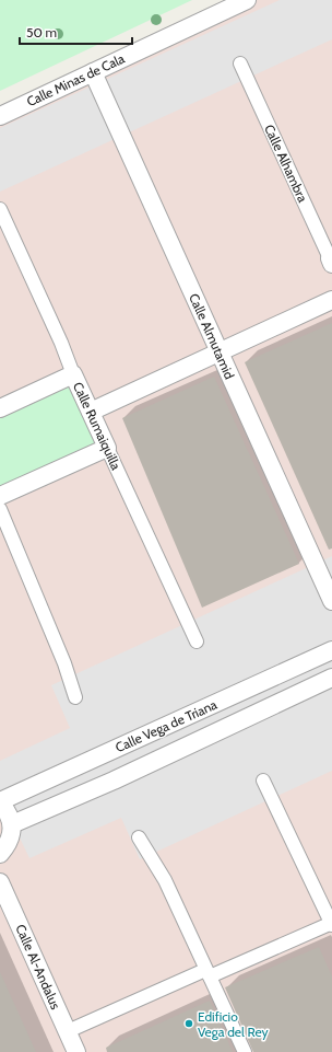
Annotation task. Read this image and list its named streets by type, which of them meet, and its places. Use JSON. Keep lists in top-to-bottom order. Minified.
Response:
{"streets":{"street":["Calle Minas de Cala","Calle Alhambra","Calle Almutamid","Calle Rumaiquilla","Calle Vega de Triana","Calle Al-Andalus"]},"crossings":[["Calle Minas de Cala","Calle Almutamid"]],"places":["Edificio Vega del Rey"],"scale_bar":"50 m"}
